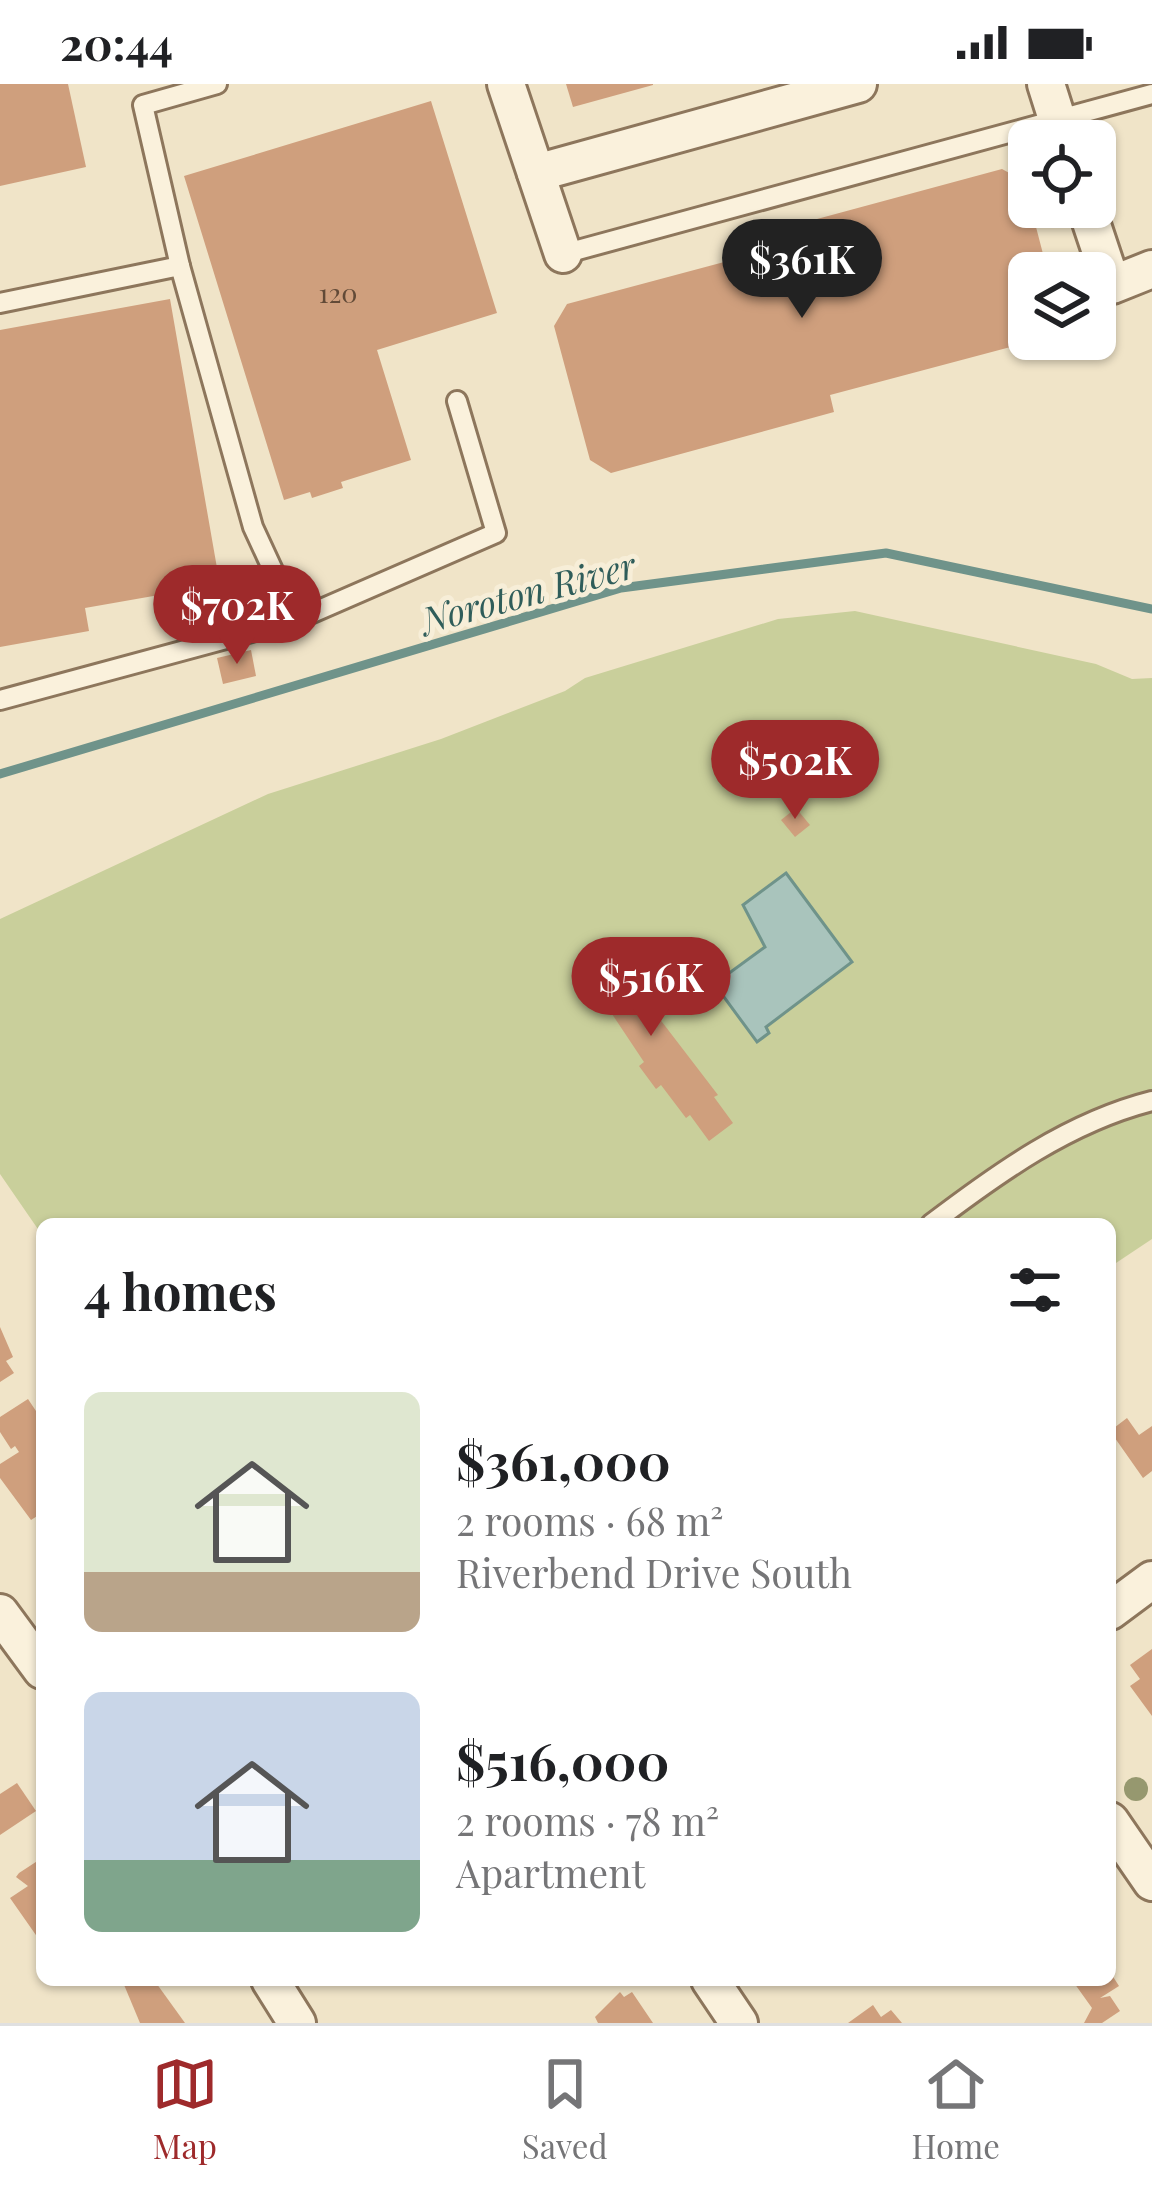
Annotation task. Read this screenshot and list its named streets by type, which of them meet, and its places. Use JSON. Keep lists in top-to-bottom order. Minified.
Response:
{"water":["Noroton River"],"house_numbers":["120"],"page":{"status":"20:44","price":["$361K","$702K","$502K","$516K"],"heading":"4 homes","list":[{"name":"$361,000","note":"2 rooms · 68 m² · Riverbend Drive South"},{"name":"$516,000","note":"2 rooms · 78 m² · Apartment"}],"tabs":["Map","Saved","Home"]}}
